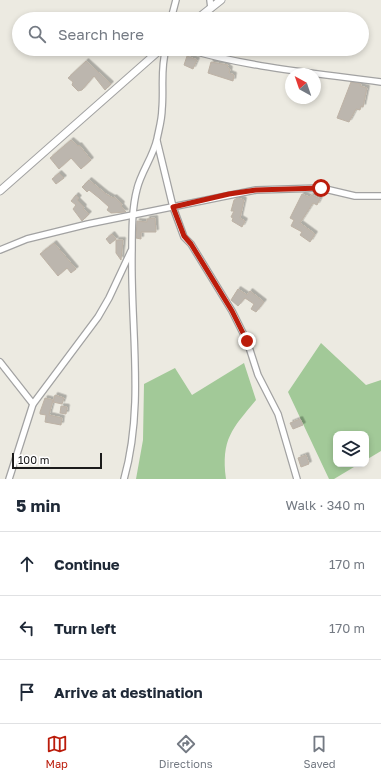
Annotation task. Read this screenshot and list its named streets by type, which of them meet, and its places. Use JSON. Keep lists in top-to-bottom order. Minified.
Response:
{"scale_bar":"100 m","north":"top left","page":{"search":"Search here","scale":"100 m","heading":["5 min","Walk · 340 m"],"list":[["Continue","170 m"],["Turn left","170 m"],"Arrive at destination"],"nav":["Map","Directions","Saved"]}}
